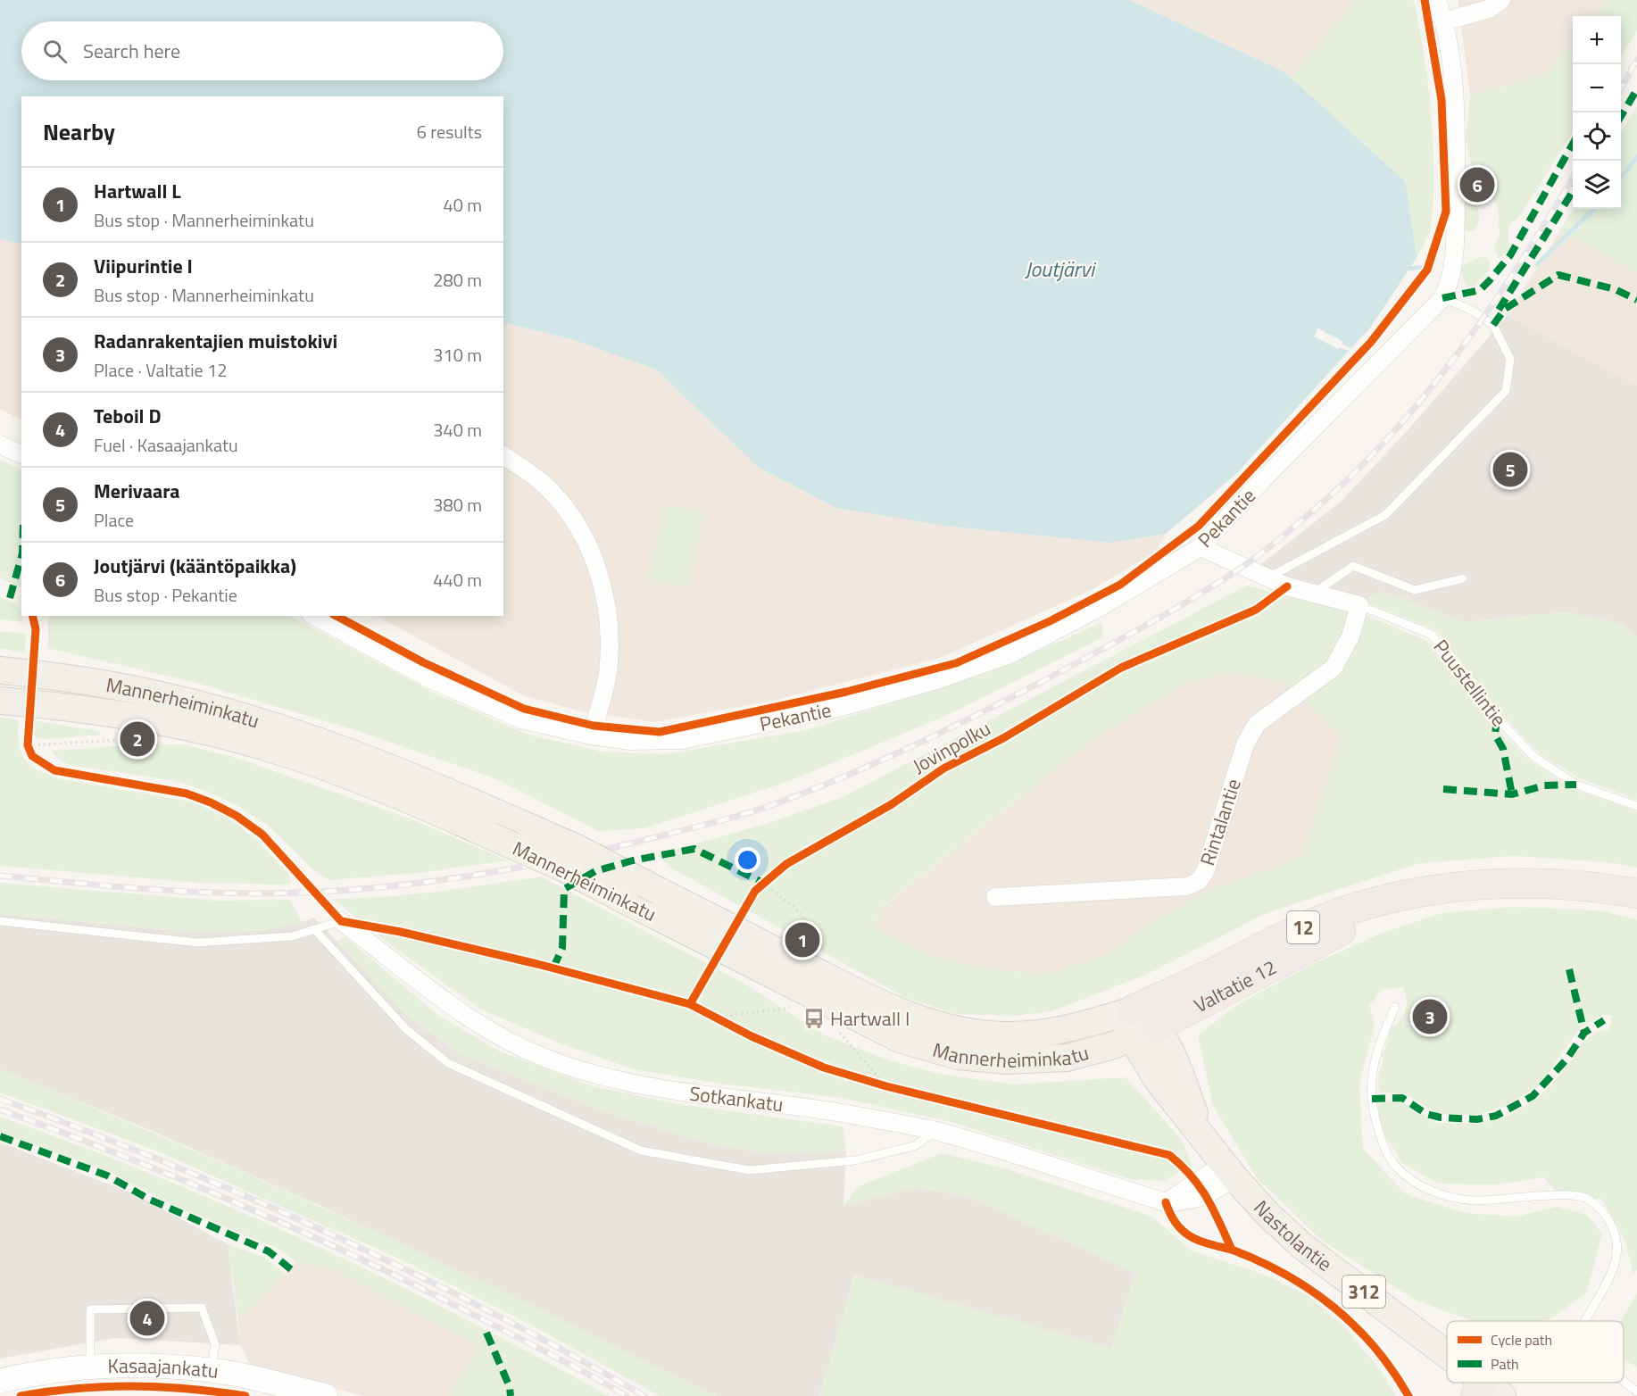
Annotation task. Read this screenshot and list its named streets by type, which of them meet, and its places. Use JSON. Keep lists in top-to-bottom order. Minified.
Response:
{"streets":{"highway":["12","Valtatie 12"],"main road":["Mannerheiminkatu","Nastolantie","312"],"street":["Pekantie","Puustellintie","Rintalantie","Sotkankatu","Kasaajankatu"],"cycle path":["Jovinpolku"]},"crossings":[["Pekantie","Puustellintie"],["Puustellintie","Rintalantie"],["Mannerheiminkatu","Valtatie 12"],["Mannerheiminkatu","Nastolantie"],["Valtatie 12","Nastolantie"],["Sotkankatu","Nastolantie"]],"water":["Joutjärvi"],"places":{"bus stop":["Hartwall I"]},"legend":["Cycle path","Path"],"page":{"map_buttons":["+","−"],"search":"Search here","heading":["Nearby","6 results"],"pins":["6","5","2","1","3","4"],"list":[{"mark":"1","name":"Hartwall L","note":"Bus stop · Mannerheiminkatu","value":"40 m"},{"mark":"2","name":"Viipurintie I","note":"Bus stop · Mannerheiminkatu","value":"280 m"},{"mark":"3","name":"Radanrakentajien muistokivi","note":"Place · Valtatie 12","value":"310 m"},{"mark":"4","name":"Teboil D","note":"Fuel · Kasaajankatu","value":"340 m"},{"mark":"5","name":"Merivaara","note":"Place","value":"380 m"},{"mark":"6","name":"Joutjärvi (kääntöpaikka)","note":"Bus stop · Pekantie","value":"440 m"}]}}
